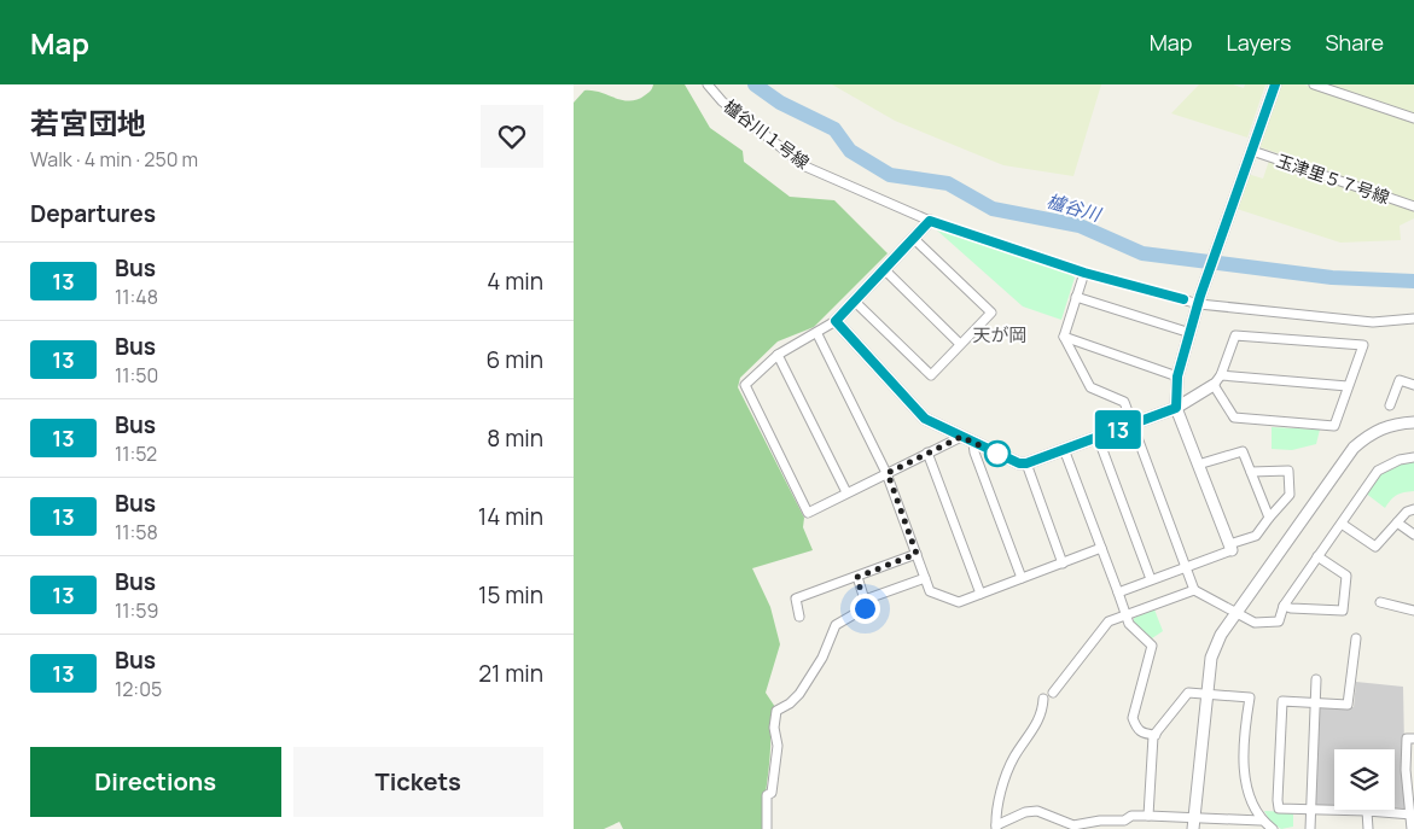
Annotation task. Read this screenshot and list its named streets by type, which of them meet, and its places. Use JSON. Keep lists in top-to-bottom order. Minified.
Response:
{"streets":{"street":["櫨谷川１号線","玉津里５７号線"]},"districts":["天が岡"],"water":["櫨谷川"],"lines":["bus line 13"],"page":{"header":"Map","nav":["Map","Layers","Share"],"heading":[["若宮団地","Walk · 4 min · 250 m"],"Departures"],"on_map":"13","list":[{"mark":"13","name":"Bus","note":"11:48","value":"4 min"},{"mark":"13","name":"Bus","note":"11:50","value":"6 min"},{"mark":"13","name":"Bus","note":"11:52","value":"8 min"},{"mark":"13","name":"Bus","note":"11:58","value":"14 min"},{"mark":"13","name":"Bus","note":"11:59","value":"15 min"},{"mark":"13","name":"Bus","note":"12:05","value":"21 min"}],"buttons":["Directions","Tickets"]}}
